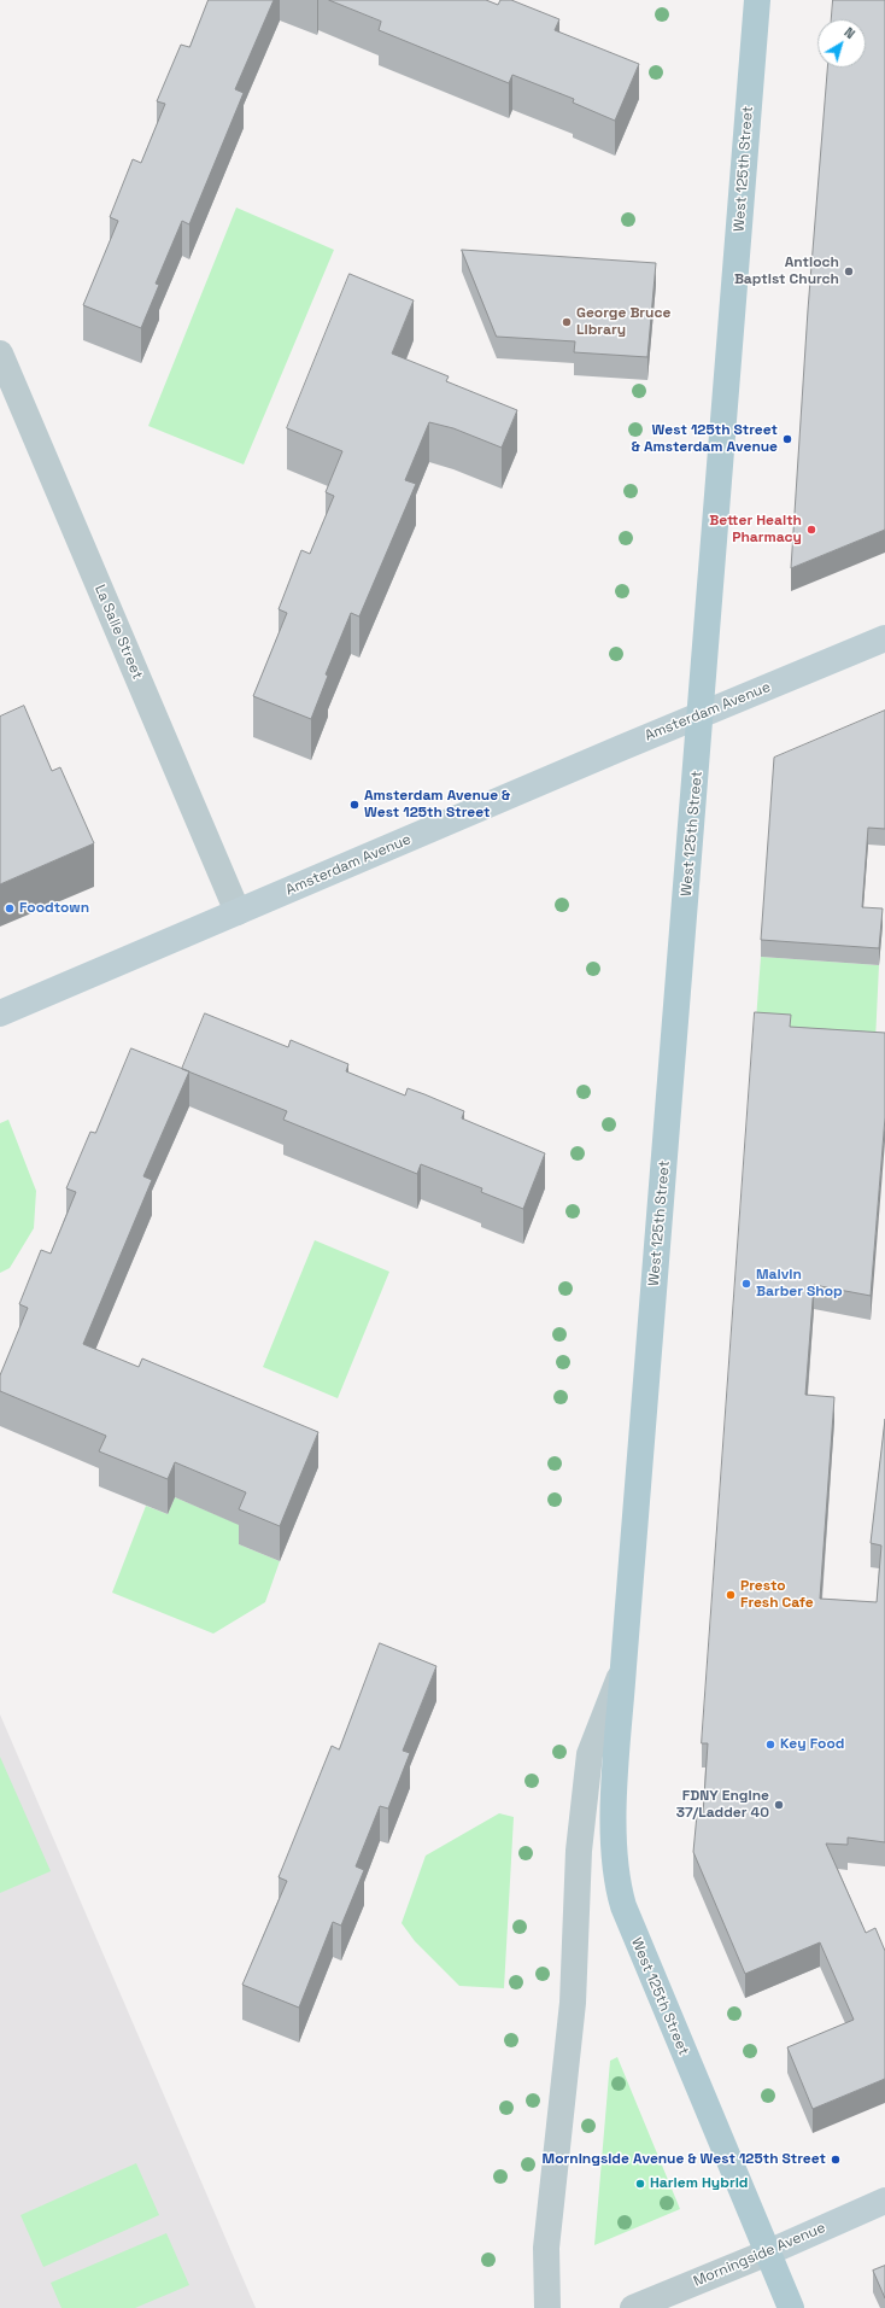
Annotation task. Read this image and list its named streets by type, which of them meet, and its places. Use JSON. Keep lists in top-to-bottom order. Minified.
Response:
{"streets":{"main road":["West 125th Street","Amsterdam Avenue","Morningside Avenue"],"street":["La Salle Street"]},"crossings":[["West 125th Street","Amsterdam Avenue"],["West 125th Street","Morningside Avenue"],["La Salle Street","Amsterdam Avenue"]],"places":["Antioch Baptist Church","George Bruce Library","West 125th Street & Amsterdam Avenue","Better Health Pharmacy","Amsterdam Avenue & West 125th Street","Foodtown","Malvin Barber Shop","Presto Fresh Cafe","Key Food","FDNY Engine 37/Ladder 40","Morningside Avenue & West 125th Street","Harlem Hybrid"],"north":"top right"}
